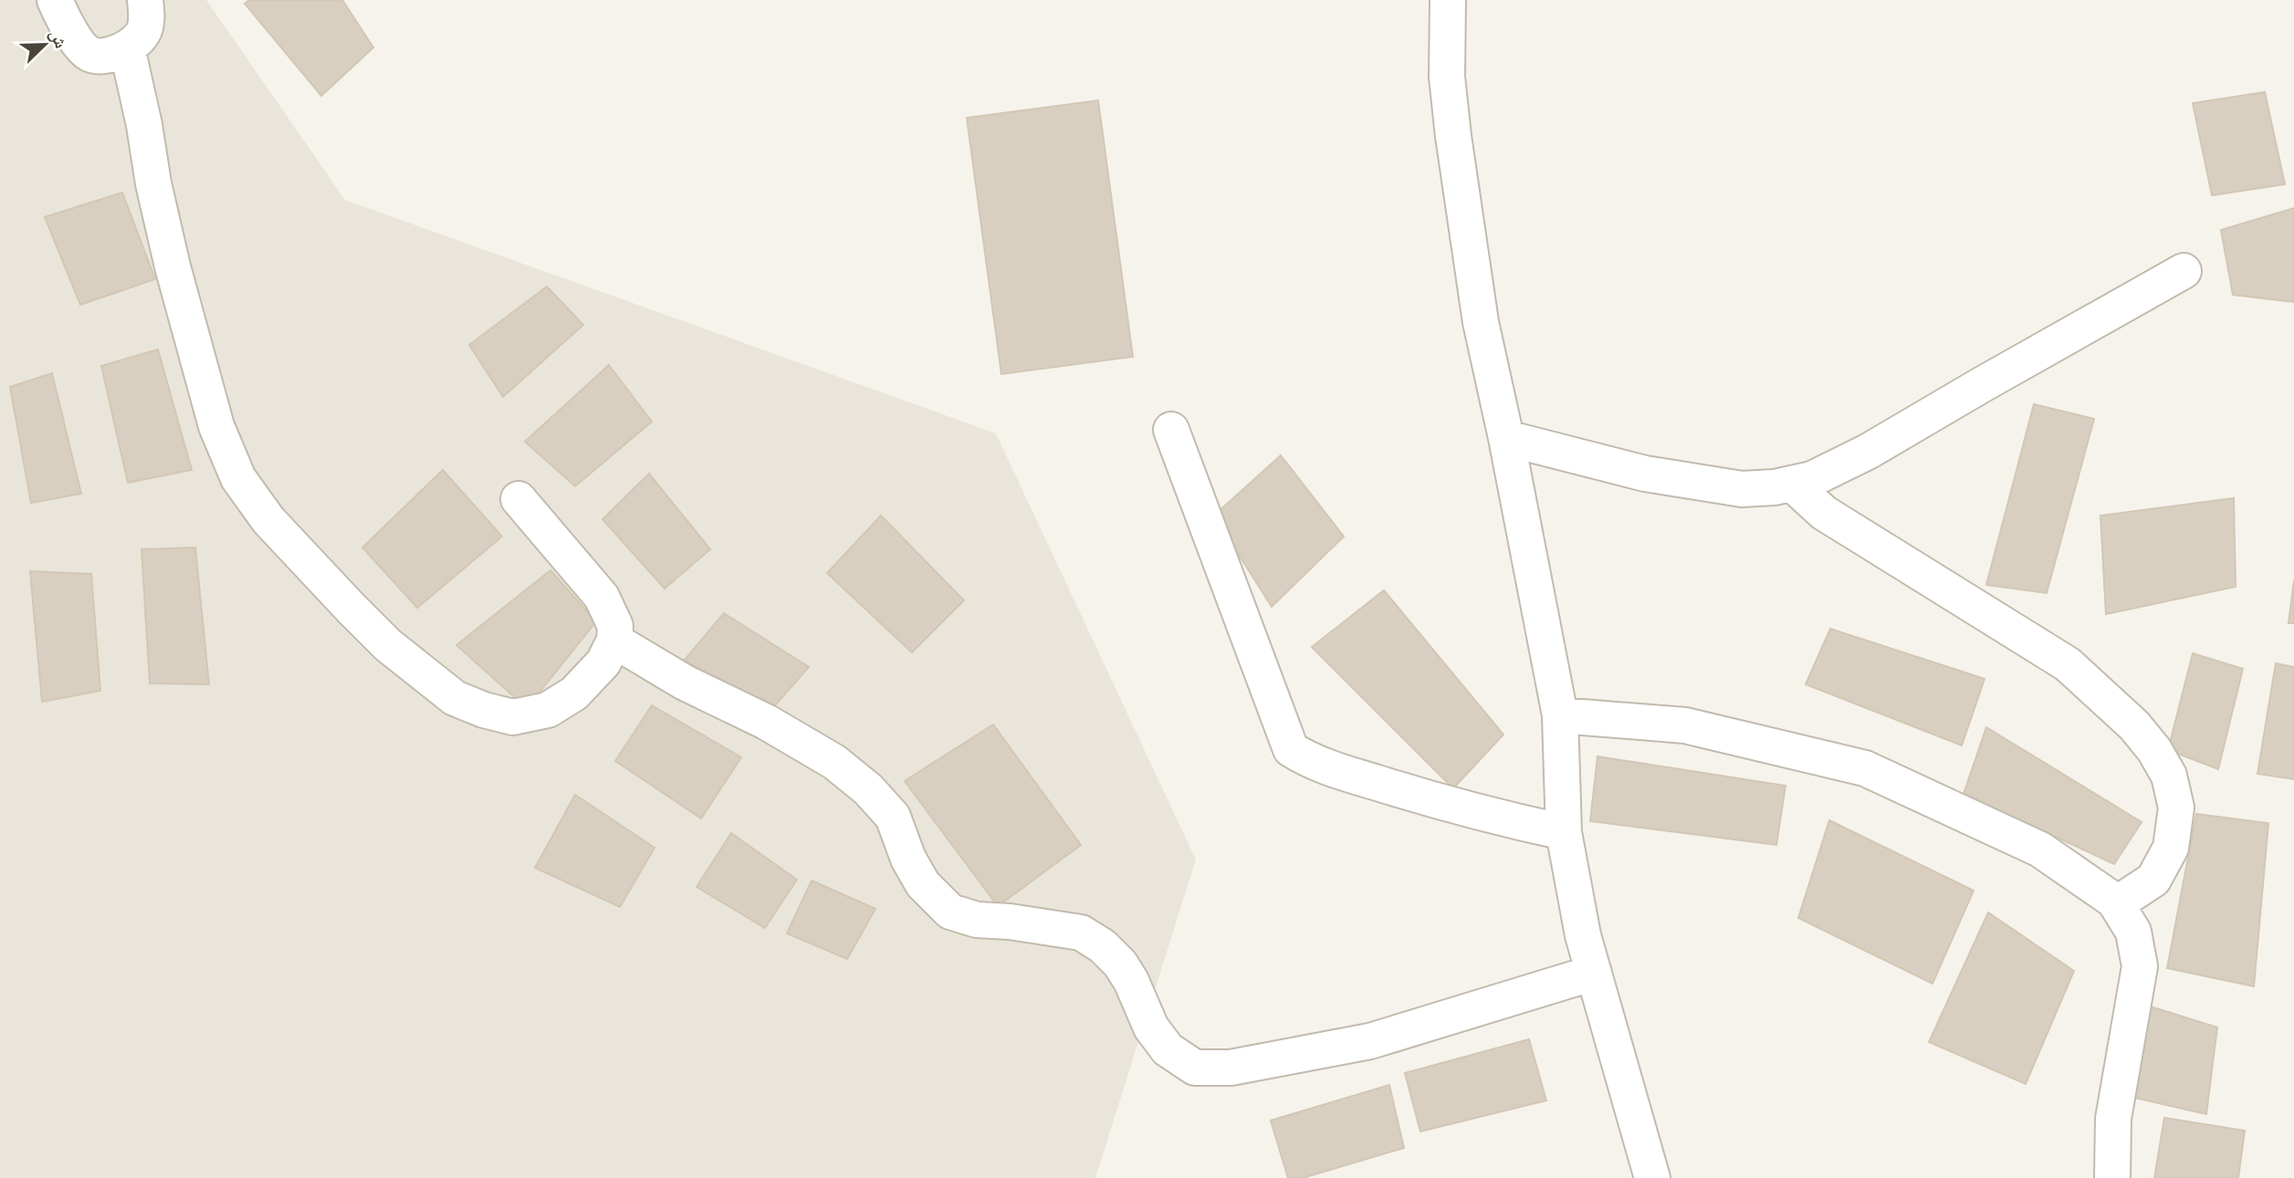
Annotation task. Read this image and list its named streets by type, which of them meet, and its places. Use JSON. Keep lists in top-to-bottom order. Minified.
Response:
{"north":"top right"}
